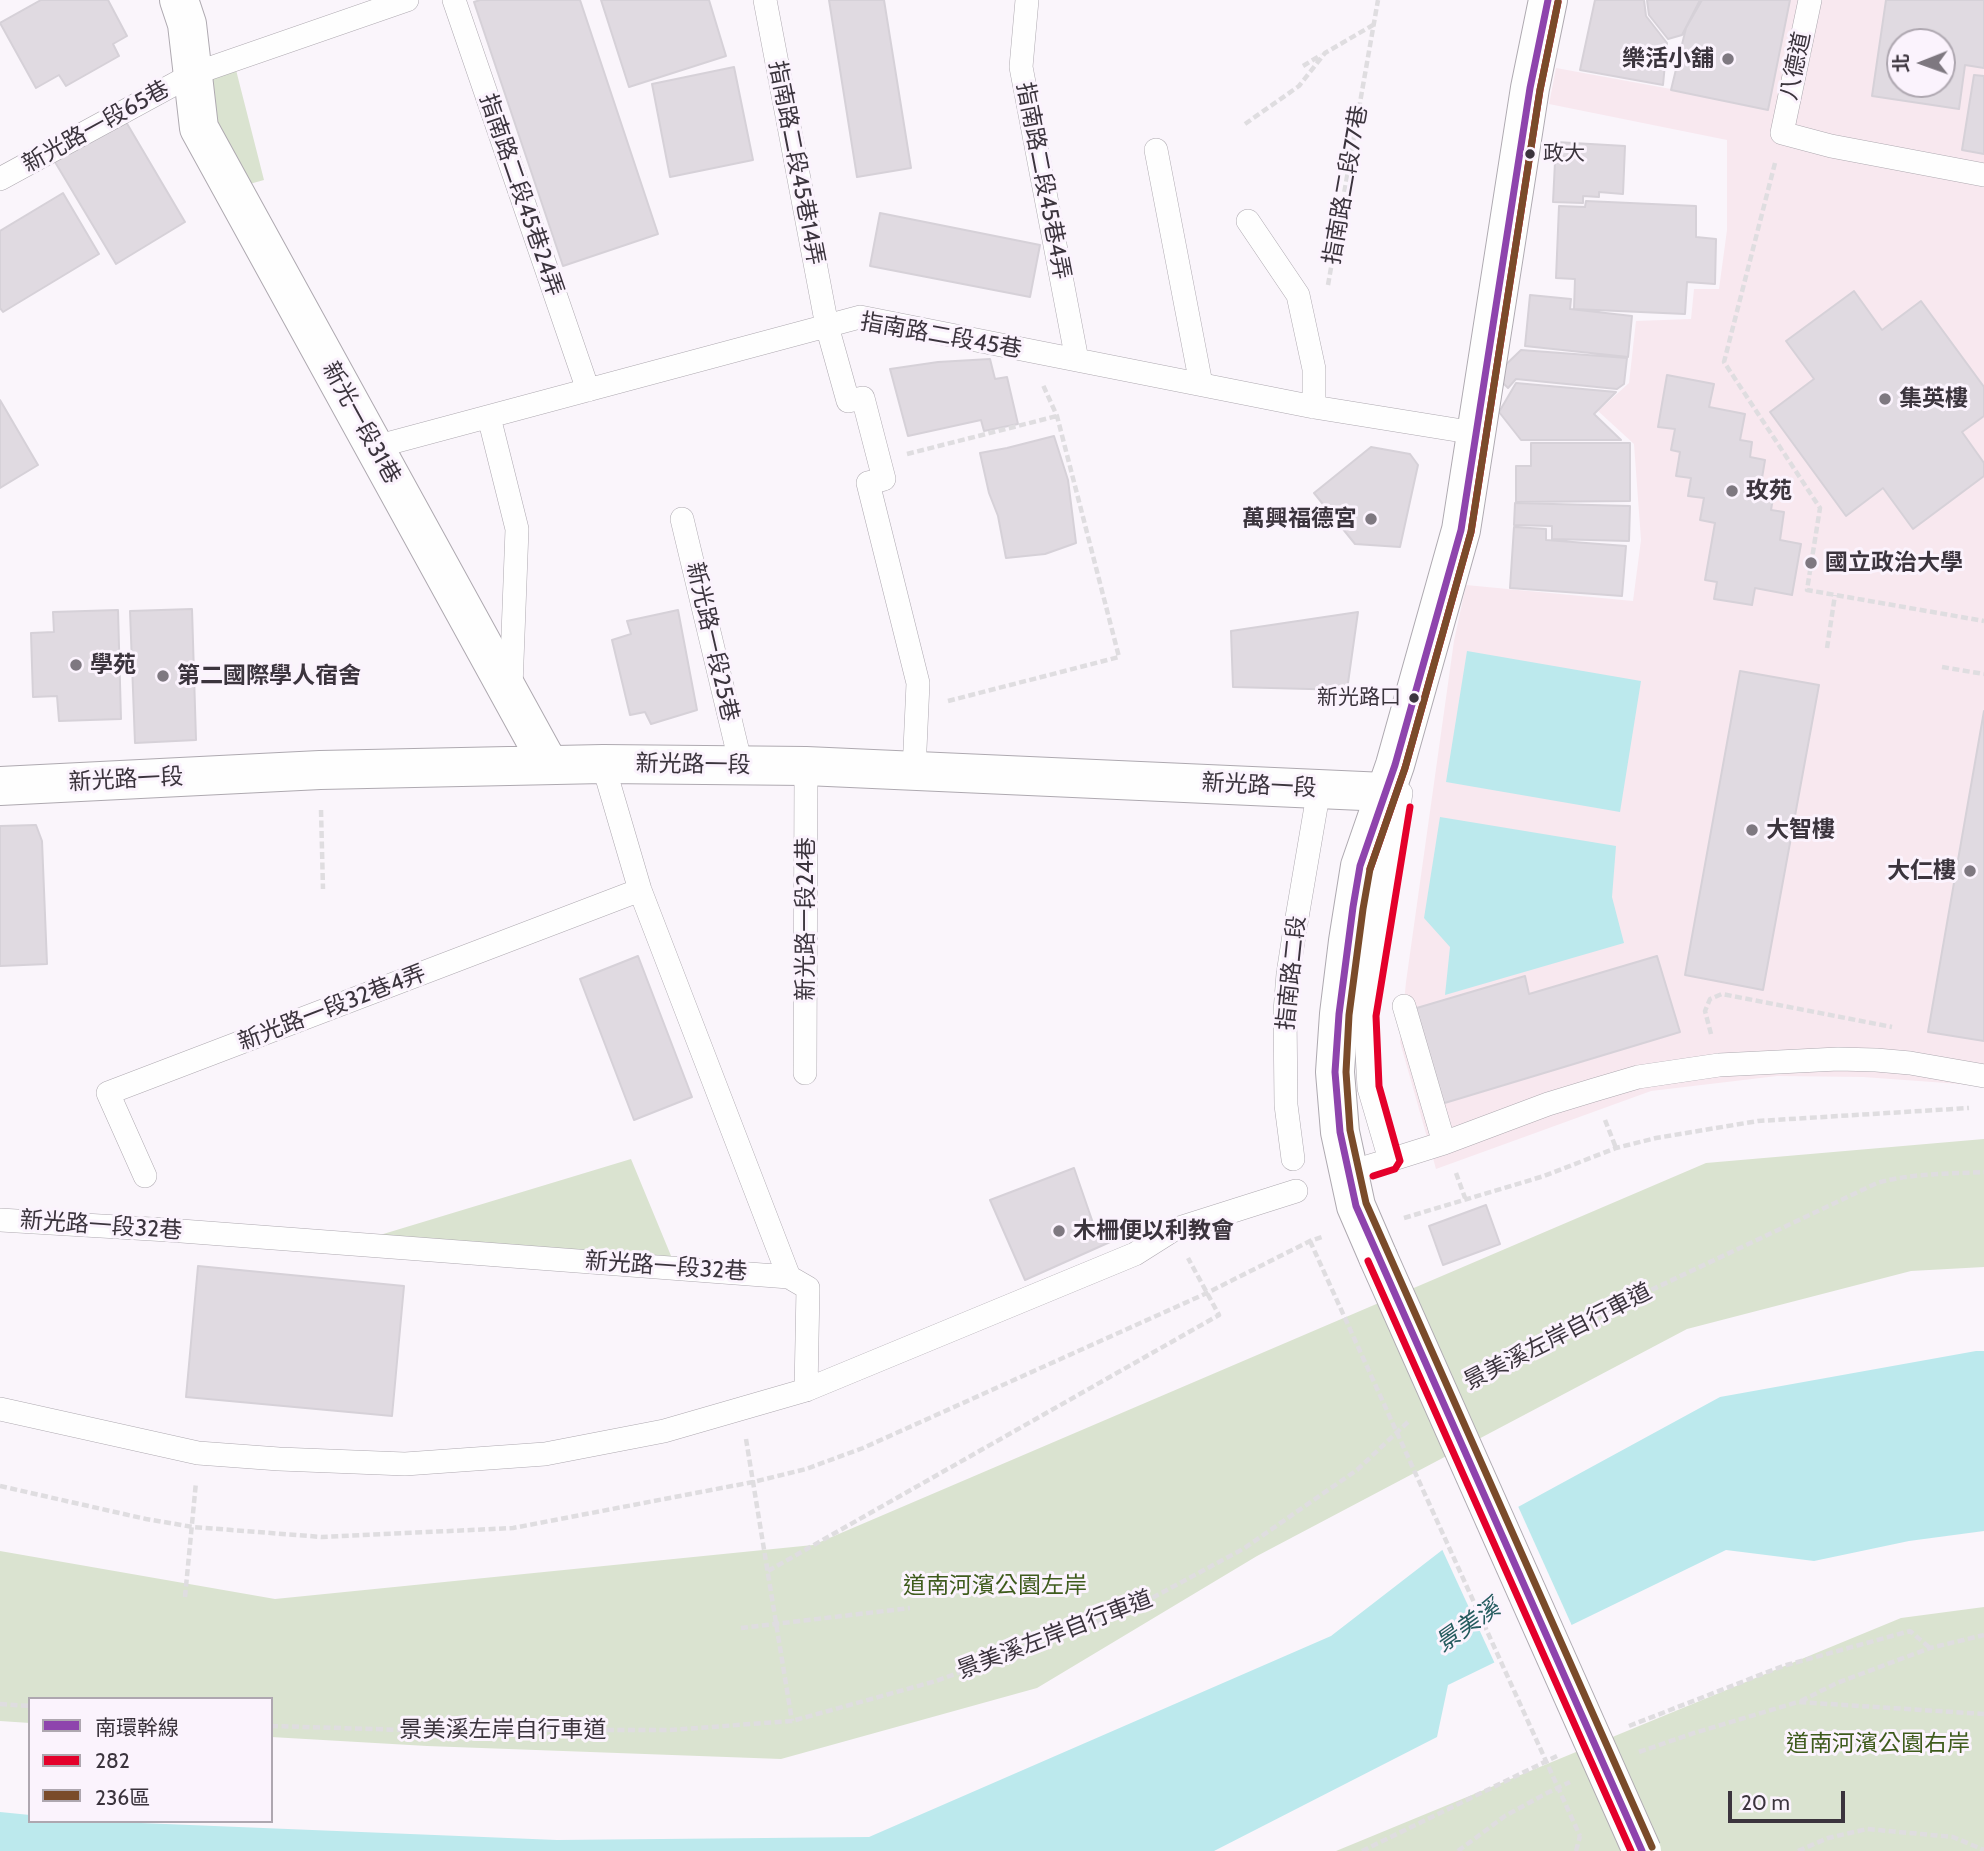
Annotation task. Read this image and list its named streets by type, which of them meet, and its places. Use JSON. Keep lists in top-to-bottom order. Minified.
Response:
{"streets":{"street":["新光一段31巷","新光路一段"],"lane":["八德道","新光路一段65巷","指南路二段45巷14弄","指南路二段45巷4弄","指南路二段45巷24弄","指南路二段45巷","新光路一段25巷","新光路一段24巷","指南路二段","新光路一段32巷4弄","新光路一段32巷"],"path":["指南路二段77巷","景美溪左岸自行車道"]},"crossings":[["新光路一段65巷","新光一段31巷"],["指南路二段45巷14弄","指南路二段45巷"],["指南路二段45巷4弄","指南路二段45巷"],["指南路二段45巷24弄","指南路二段45巷"],["指南路二段45巷","新光一段31巷"],["新光一段31巷","新光路一段"],["新光路一段25巷","新光路一段"],["新光路一段","新光路一段24巷"],["新光路一段","指南路二段"],["新光路一段","新光路一段32巷"],["新光路一段32巷4弄","新光路一段32巷"]],"water":["景美溪"],"parks":["道南河濱公園左岸","道南河濱公園右岸"],"places":["樂活小舖","政大","集英樓","玫苑","萬興福德宮","國立政治大學","學苑","第二國際學人宿舍","新光路口","大智樓","大仁樓","木柵便以利教會"],"lines":["transit line 南環幹線","transit line 282","transit line 236區"],"legend":["南環幹線","282","236區"],"scale_bar":"20 m","north":"left"}
